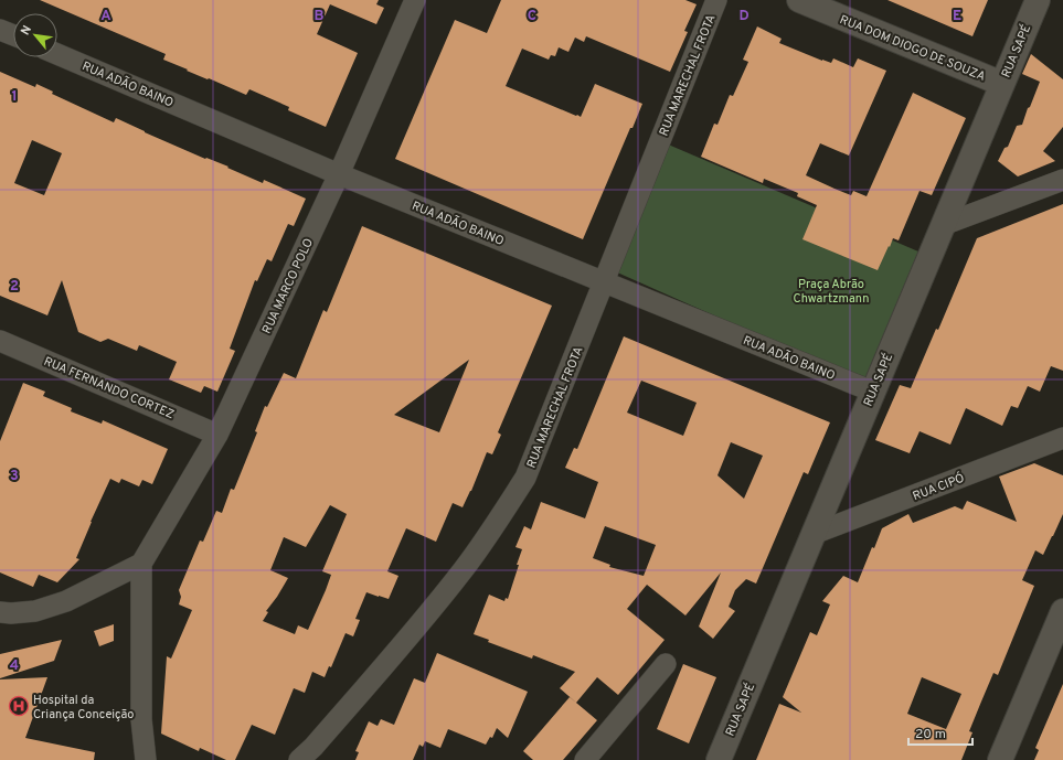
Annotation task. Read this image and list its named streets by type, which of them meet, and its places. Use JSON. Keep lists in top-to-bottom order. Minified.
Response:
{"streets":{"street":["RUA DOM DIOGO DE SOUZA","RUA SAPÉ","RUA MARECHAL FROTA","RUA ADÃO BAINO","RUA MARCO POLO","RUA FERNANDO CORTEZ","RUA CIPÓ"]},"crossings":[["RUA DOM DIOGO DE SOUZA","RUA SAPÉ"],["RUA SAPÉ","RUA ADÃO BAINO"],["RUA SAPÉ","RUA CIPÓ"],["RUA MARECHAL FROTA","RUA ADÃO BAINO"],["RUA ADÃO BAINO","RUA MARCO POLO"],["RUA MARCO POLO","RUA FERNANDO CORTEZ"]],"parks":["Praça Abrão Chwartzmann"],"places":{"hospital":["Hospital da Criança Conceição"]},"scale_bar":"20 m","north":"top left","grid":{"columns":["A","B","C","D","E"],"rows":["1","2","3","4"]}}
